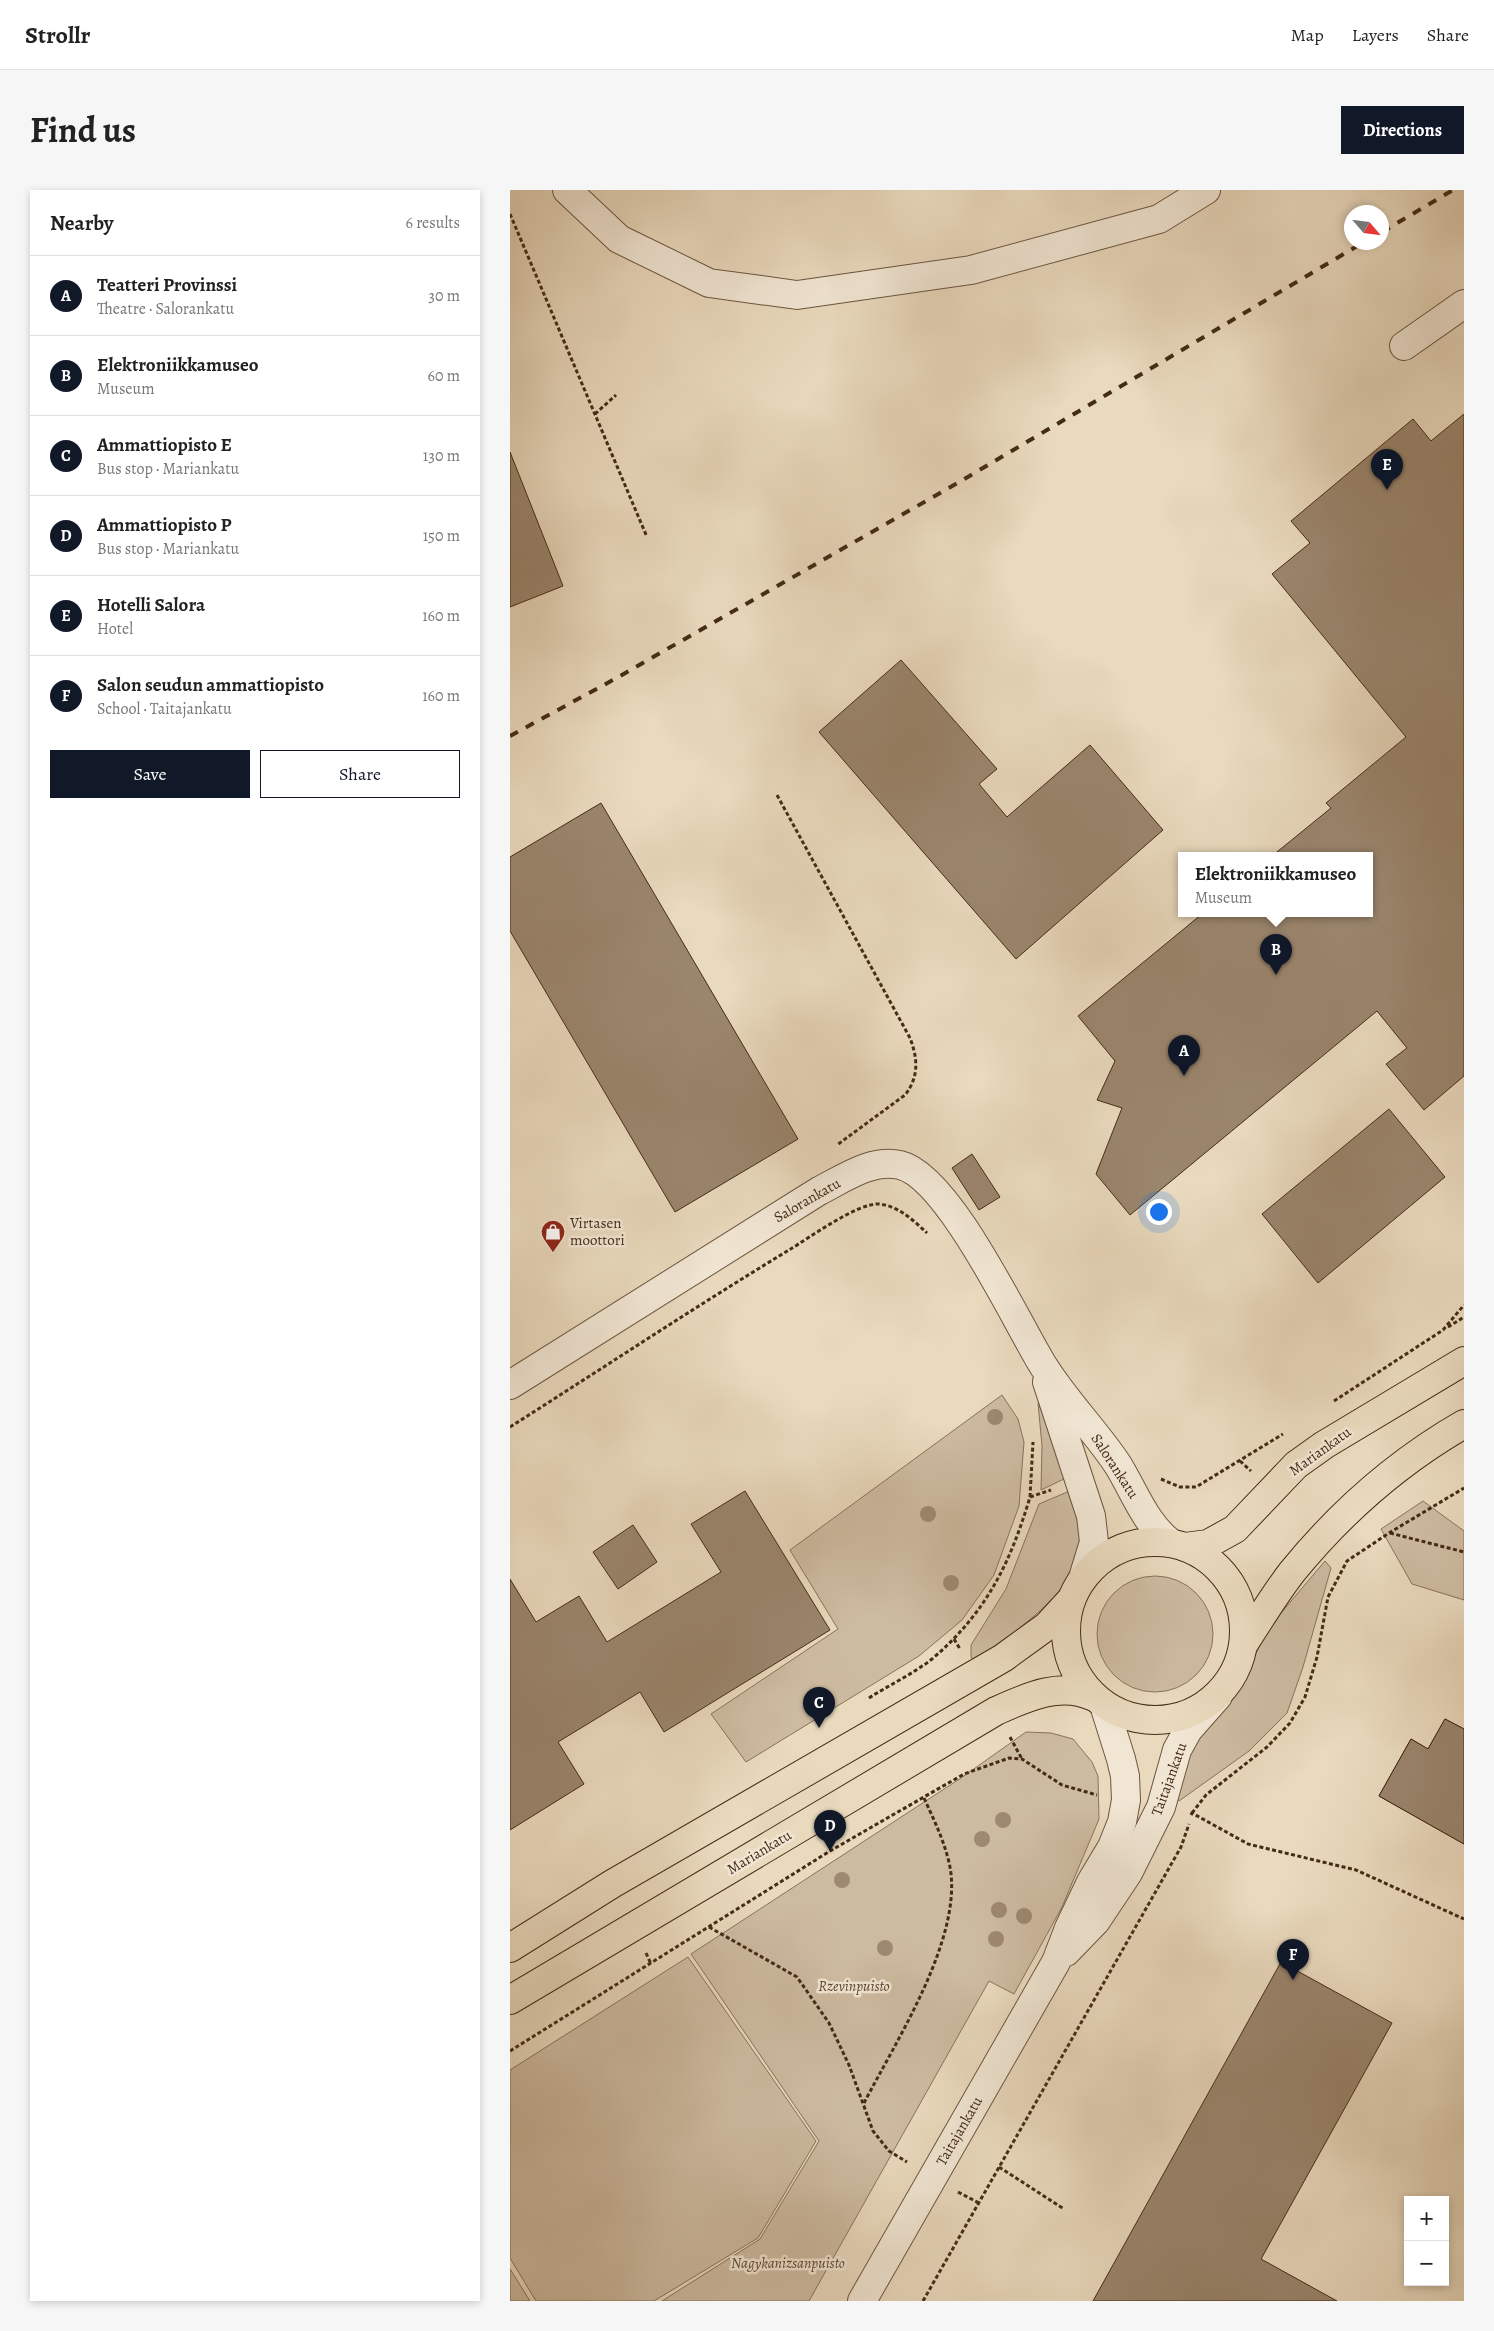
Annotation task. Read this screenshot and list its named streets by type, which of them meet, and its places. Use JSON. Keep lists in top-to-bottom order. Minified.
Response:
{"streets":{"main road":["Mariankatu"],"street":["Salorankatu","Taitajankatu"]},"crossings":[["Salorankatu","Mariankatu"],["Salorankatu","Taitajankatu"],["Mariankatu","Taitajankatu"]],"parks":["Rzevinpuisto","Nagykanizsanpuisto"],"places":{"shop":["Virtasen moottori"]},"north":"bottom right","page":{"header":"Strollr","nav":["Map","Layers","Share"],"title":"Find us","buttons":["Directions",["Save","Share"]],"heading":["Nearby","6 results"],"list":[{"mark":"A","name":"Teatteri Provinssi","note":"Theatre · Salorankatu","value":"30 m"},{"mark":"B","name":"Elektroniikkamuseo","note":"Museum","value":"60 m"},{"mark":"C","name":"Ammattiopisto E","note":"Bus stop · Mariankatu","value":"130 m"},{"mark":"D","name":"Ammattiopisto P","note":"Bus stop · Mariankatu","value":"150 m"},{"mark":"E","name":"Hotelli Salora","note":"Hotel","value":"160 m"},{"mark":"F","name":"Salon seudun ammattiopisto","note":"School · Taitajankatu","value":"160 m"}],"pins":["E","B","A","C","D","F"],"popup":["Elektroniikkamuseo","Museum"],"map_buttons":["+","−"]}}
